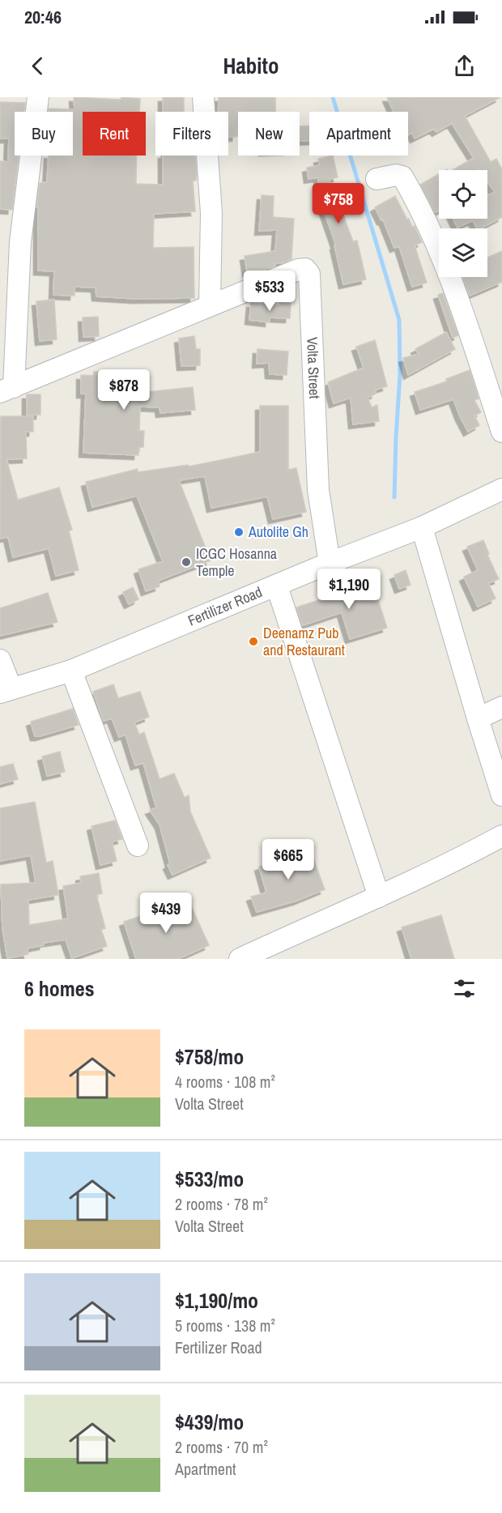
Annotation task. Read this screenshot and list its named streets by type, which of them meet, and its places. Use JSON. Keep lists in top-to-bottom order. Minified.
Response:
{"streets":{"street":["Volta Street","Fertilizer Road"]},"crossings":[["Volta Street","Fertilizer Road"]],"places":["Autolite Gh","ICGC Hosanna Temple","Deenamz Pub and Restaurant"],"page":{"status":"20:46","header":"Habito","chip":["Buy","Rent","Filters","New","Apartment"],"price":["$758","$533","$878","$1,190","$665","$439"],"heading":"6 homes","list":[{"name":"$758/mo","note":"4 rooms · 108 m² · Volta Street"},{"name":"$533/mo","note":"2 rooms · 78 m² · Volta Street"},{"name":"$1,190/mo","note":"5 rooms · 138 m² · Fertilizer Road"},{"name":"$439/mo","note":"2 rooms · 70 m² · Apartment"}]}}
